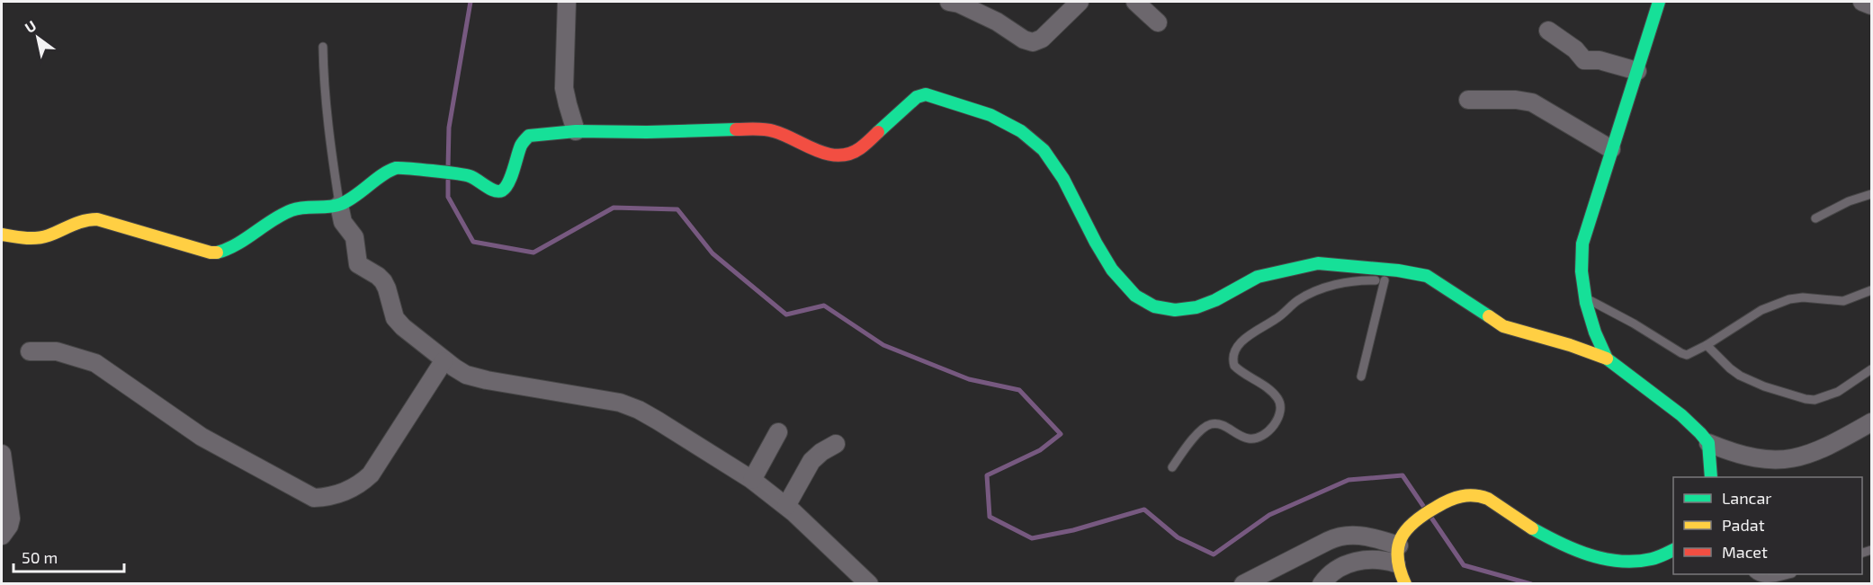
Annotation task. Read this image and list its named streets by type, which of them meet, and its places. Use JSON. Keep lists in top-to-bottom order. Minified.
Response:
{"legend":["Lancar","Padat","Macet"],"scale_bar":"50 m","north":"top left"}
